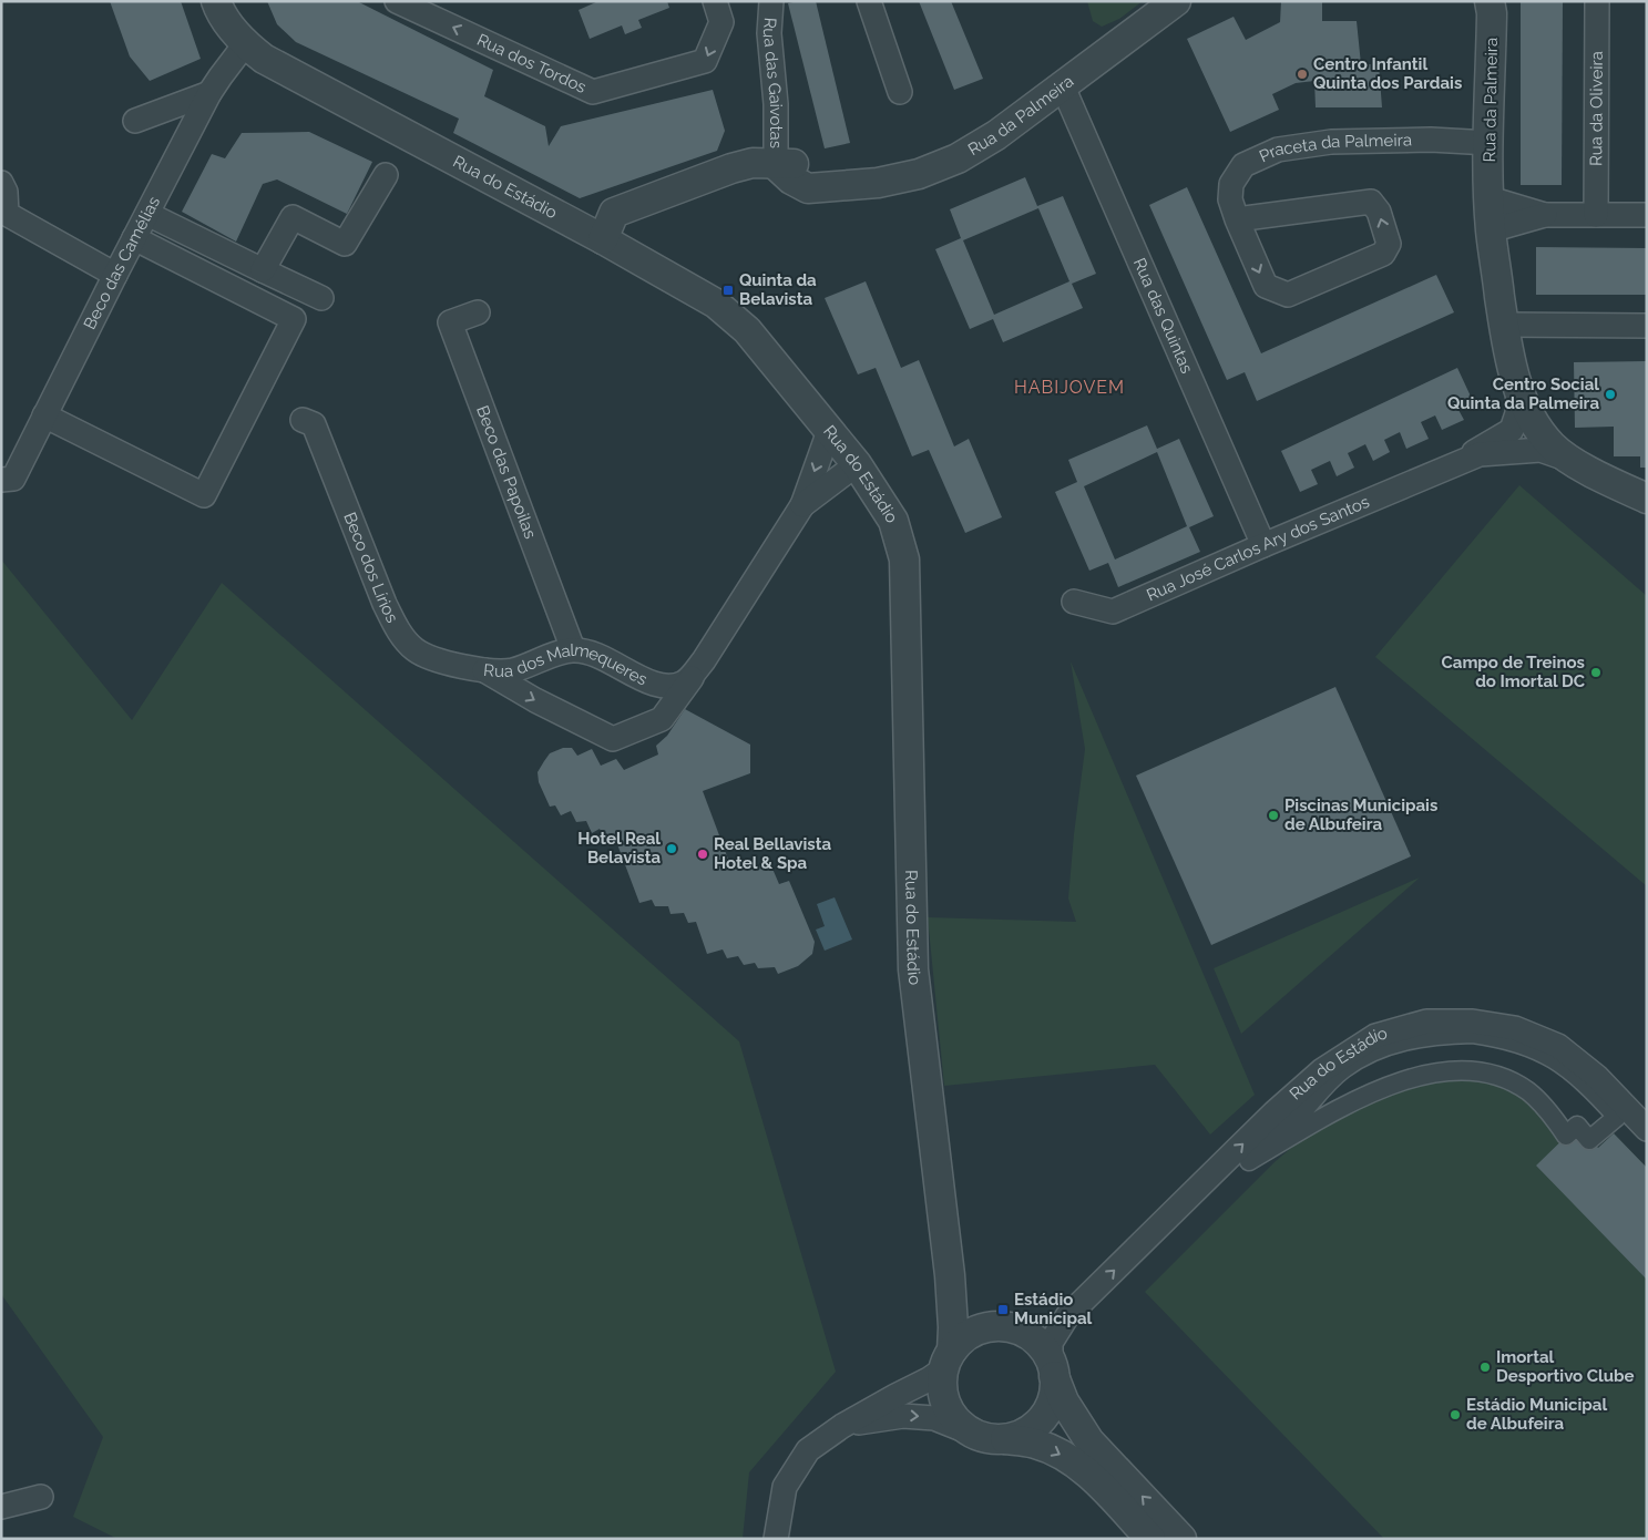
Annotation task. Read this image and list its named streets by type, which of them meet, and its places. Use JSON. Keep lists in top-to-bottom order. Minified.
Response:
{"streets":{"street":["Rua dos Tordos","Rua das Gaivotas","Rua da Palmeira","Rua da Oliveira","Praceta da Palmeira","Rua do Estádio","Beco das Camélias","Rua das Quintas","Beco das Papoilas","Rua José Carlos Ary dos Santos","Beco dos Lírios","Rua dos Malmequeres"]},"crossings":[["Rua das Gaivotas","Rua da Palmeira"],["Rua da Palmeira","Praceta da Palmeira"],["Rua da Palmeira","Rua do Estádio"],["Rua da Palmeira","Rua das Quintas"],["Rua da Palmeira","Rua José Carlos Ary dos Santos"],["Rua do Estádio","Beco das Camélias"],["Rua das Quintas","Rua José Carlos Ary dos Santos"],["Beco das Papoilas","Rua dos Malmequeres"],["Beco dos Lírios","Rua dos Malmequeres"]],"one_way":["Rua dos Tordos"],"districts":["HABIJOVEM"],"places":{"other":["Centro Infantil Quinta dos Pardais","Centro Social Quinta da Palmeira","Campo de Treinos do Imortal DC","Piscinas Municipais de Albufeira","Hotel Real Belavista","Real Bellavista Hotel & Spa","Imortal Desportivo Clube","Estádio Municipal de Albufeira"],"transit":["Quinta da Belavista","Estádio Municipal"]}}
